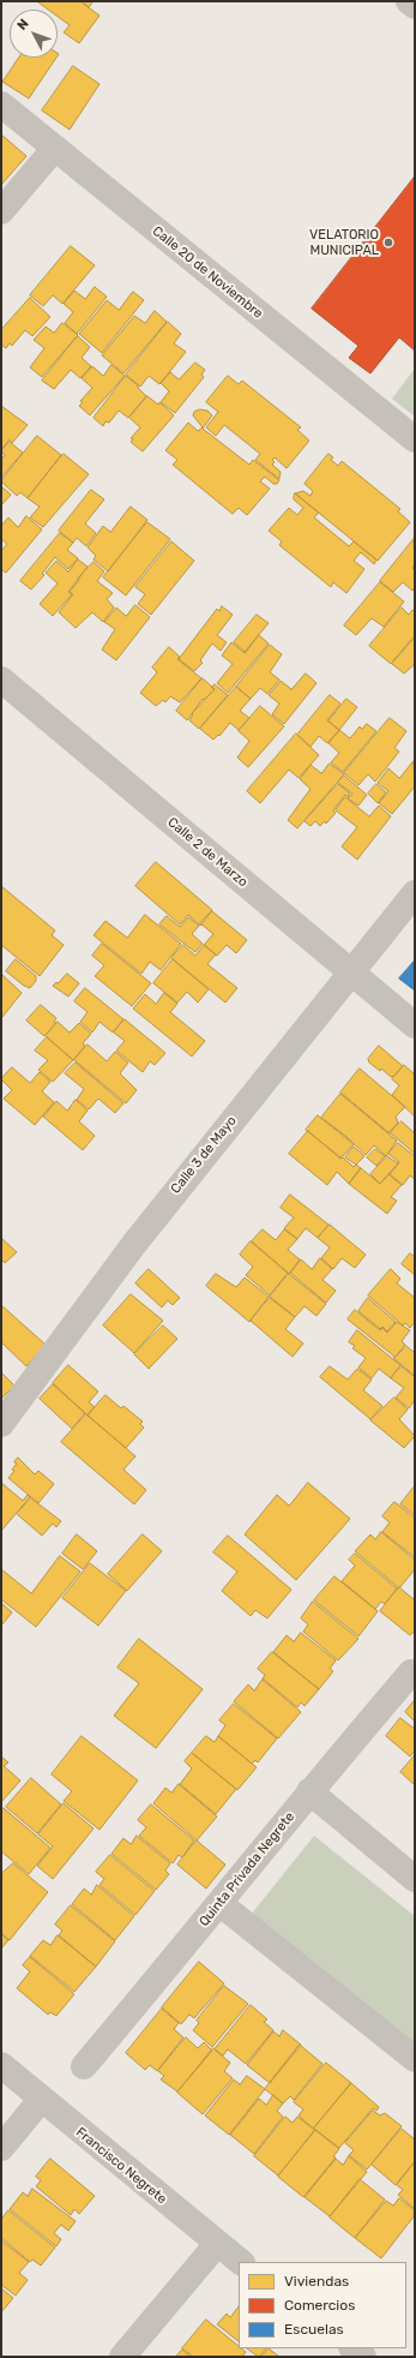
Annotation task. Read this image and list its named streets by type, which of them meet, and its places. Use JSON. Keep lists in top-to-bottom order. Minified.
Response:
{"streets":{"street":["Calle 20 de Noviembre","Calle 2 de Marzo","Calle 3 de Mayo","Quinta Privada Negrete","Francisco Negrete"]},"crossings":[["Calle 2 de Marzo","Calle 3 de Mayo"]],"places":["VELATORIO MUNICIPAL"],"legend":["Viviendas","Comercios","Escuelas"],"north":"top left"}
